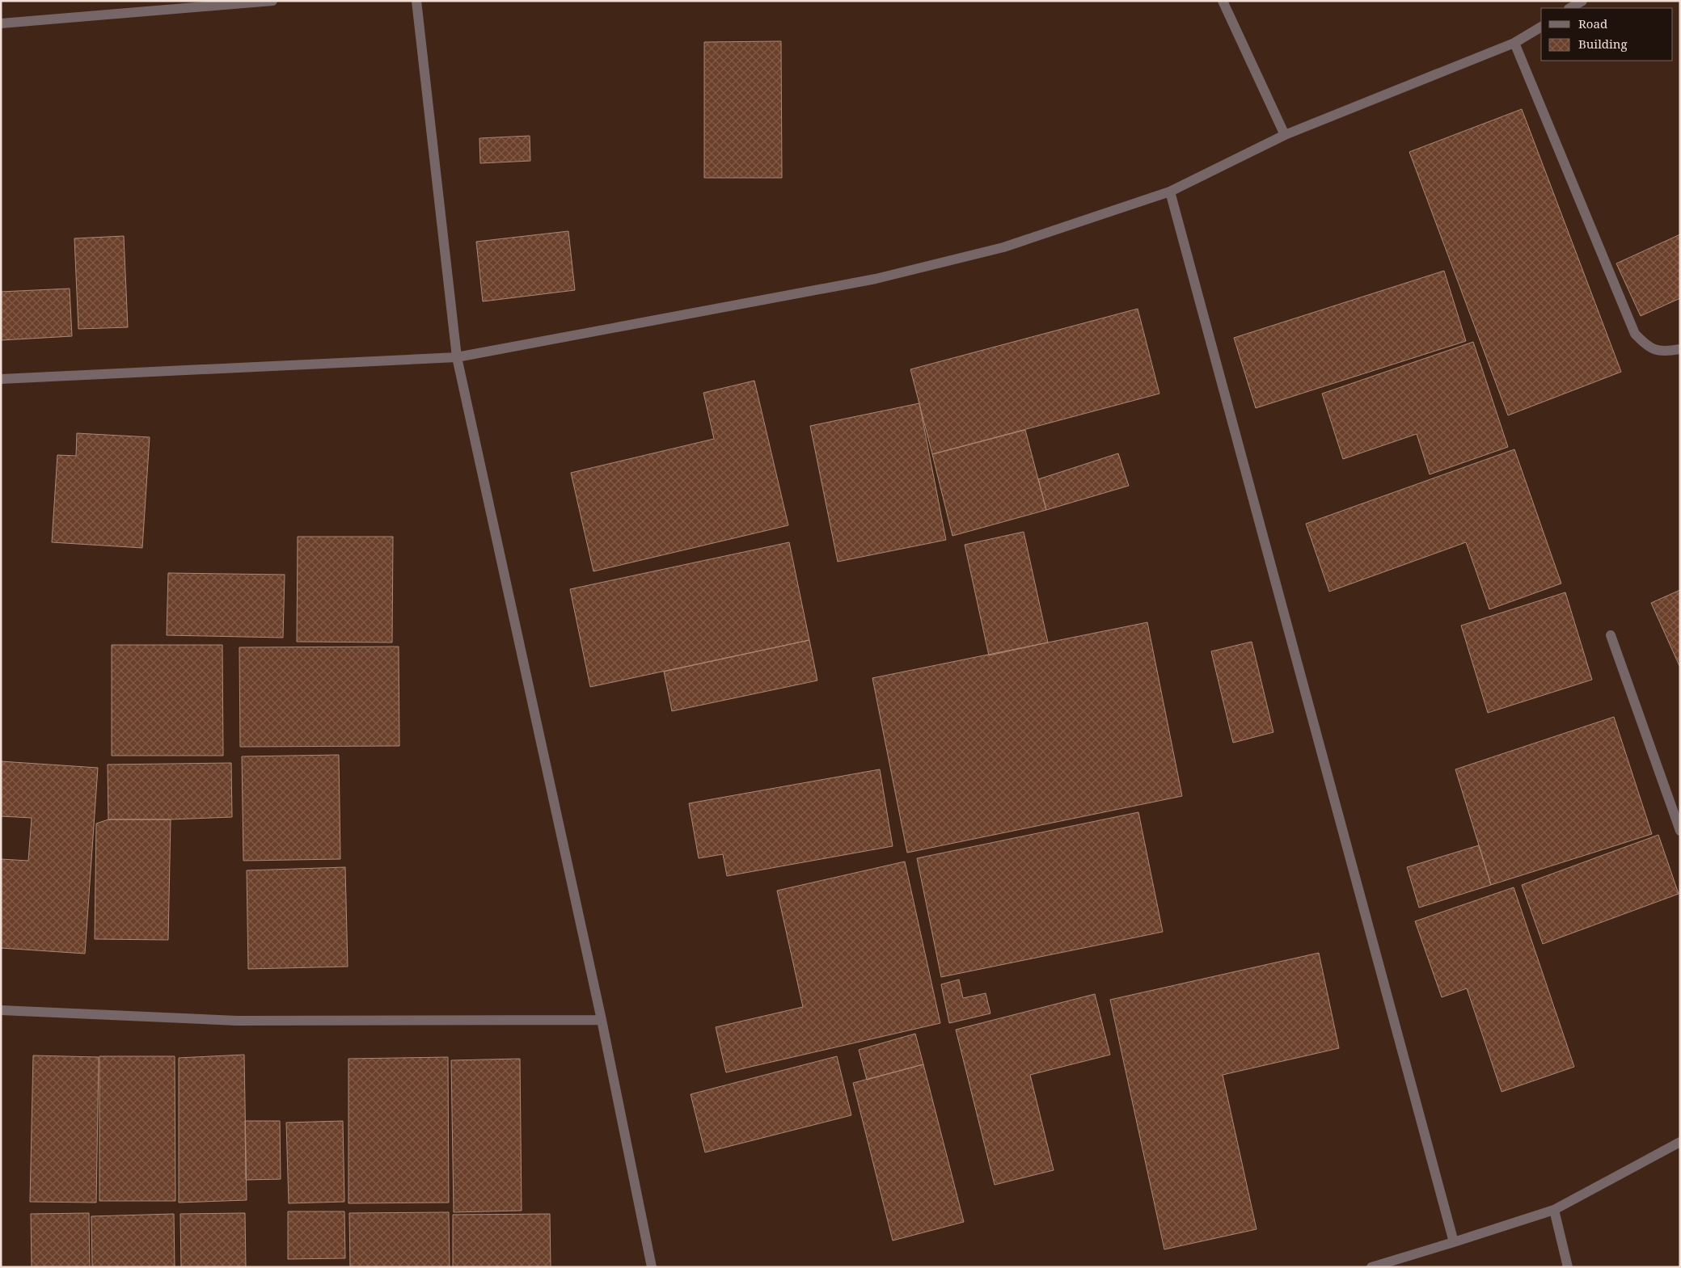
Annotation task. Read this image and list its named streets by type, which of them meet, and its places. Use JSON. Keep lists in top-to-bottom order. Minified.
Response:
{"legend":["Road","Building"]}
